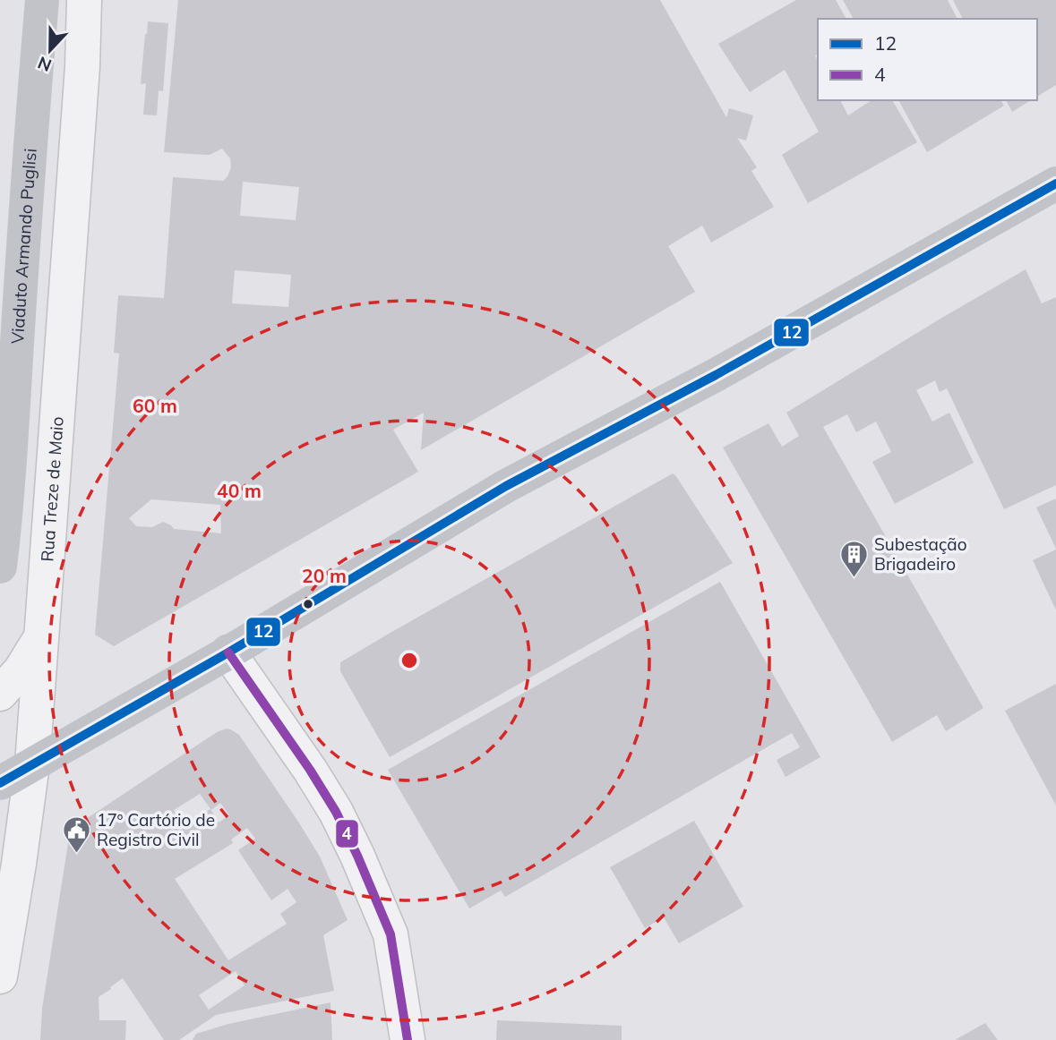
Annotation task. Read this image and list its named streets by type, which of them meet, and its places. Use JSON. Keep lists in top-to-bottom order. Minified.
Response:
{"streets":{"main road":["Viaduto Armando Puglisi"],"street":["Rua Treze de Maio"]},"places":{"building":["Subestação Brigadeiro"],"public building":["17º Cartório de Registro Civil"]},"lines":["transit line 12","transit line 4"],"legend":["12","4"],"north":"bottom","rings":["60 m","40 m","20 m"]}
